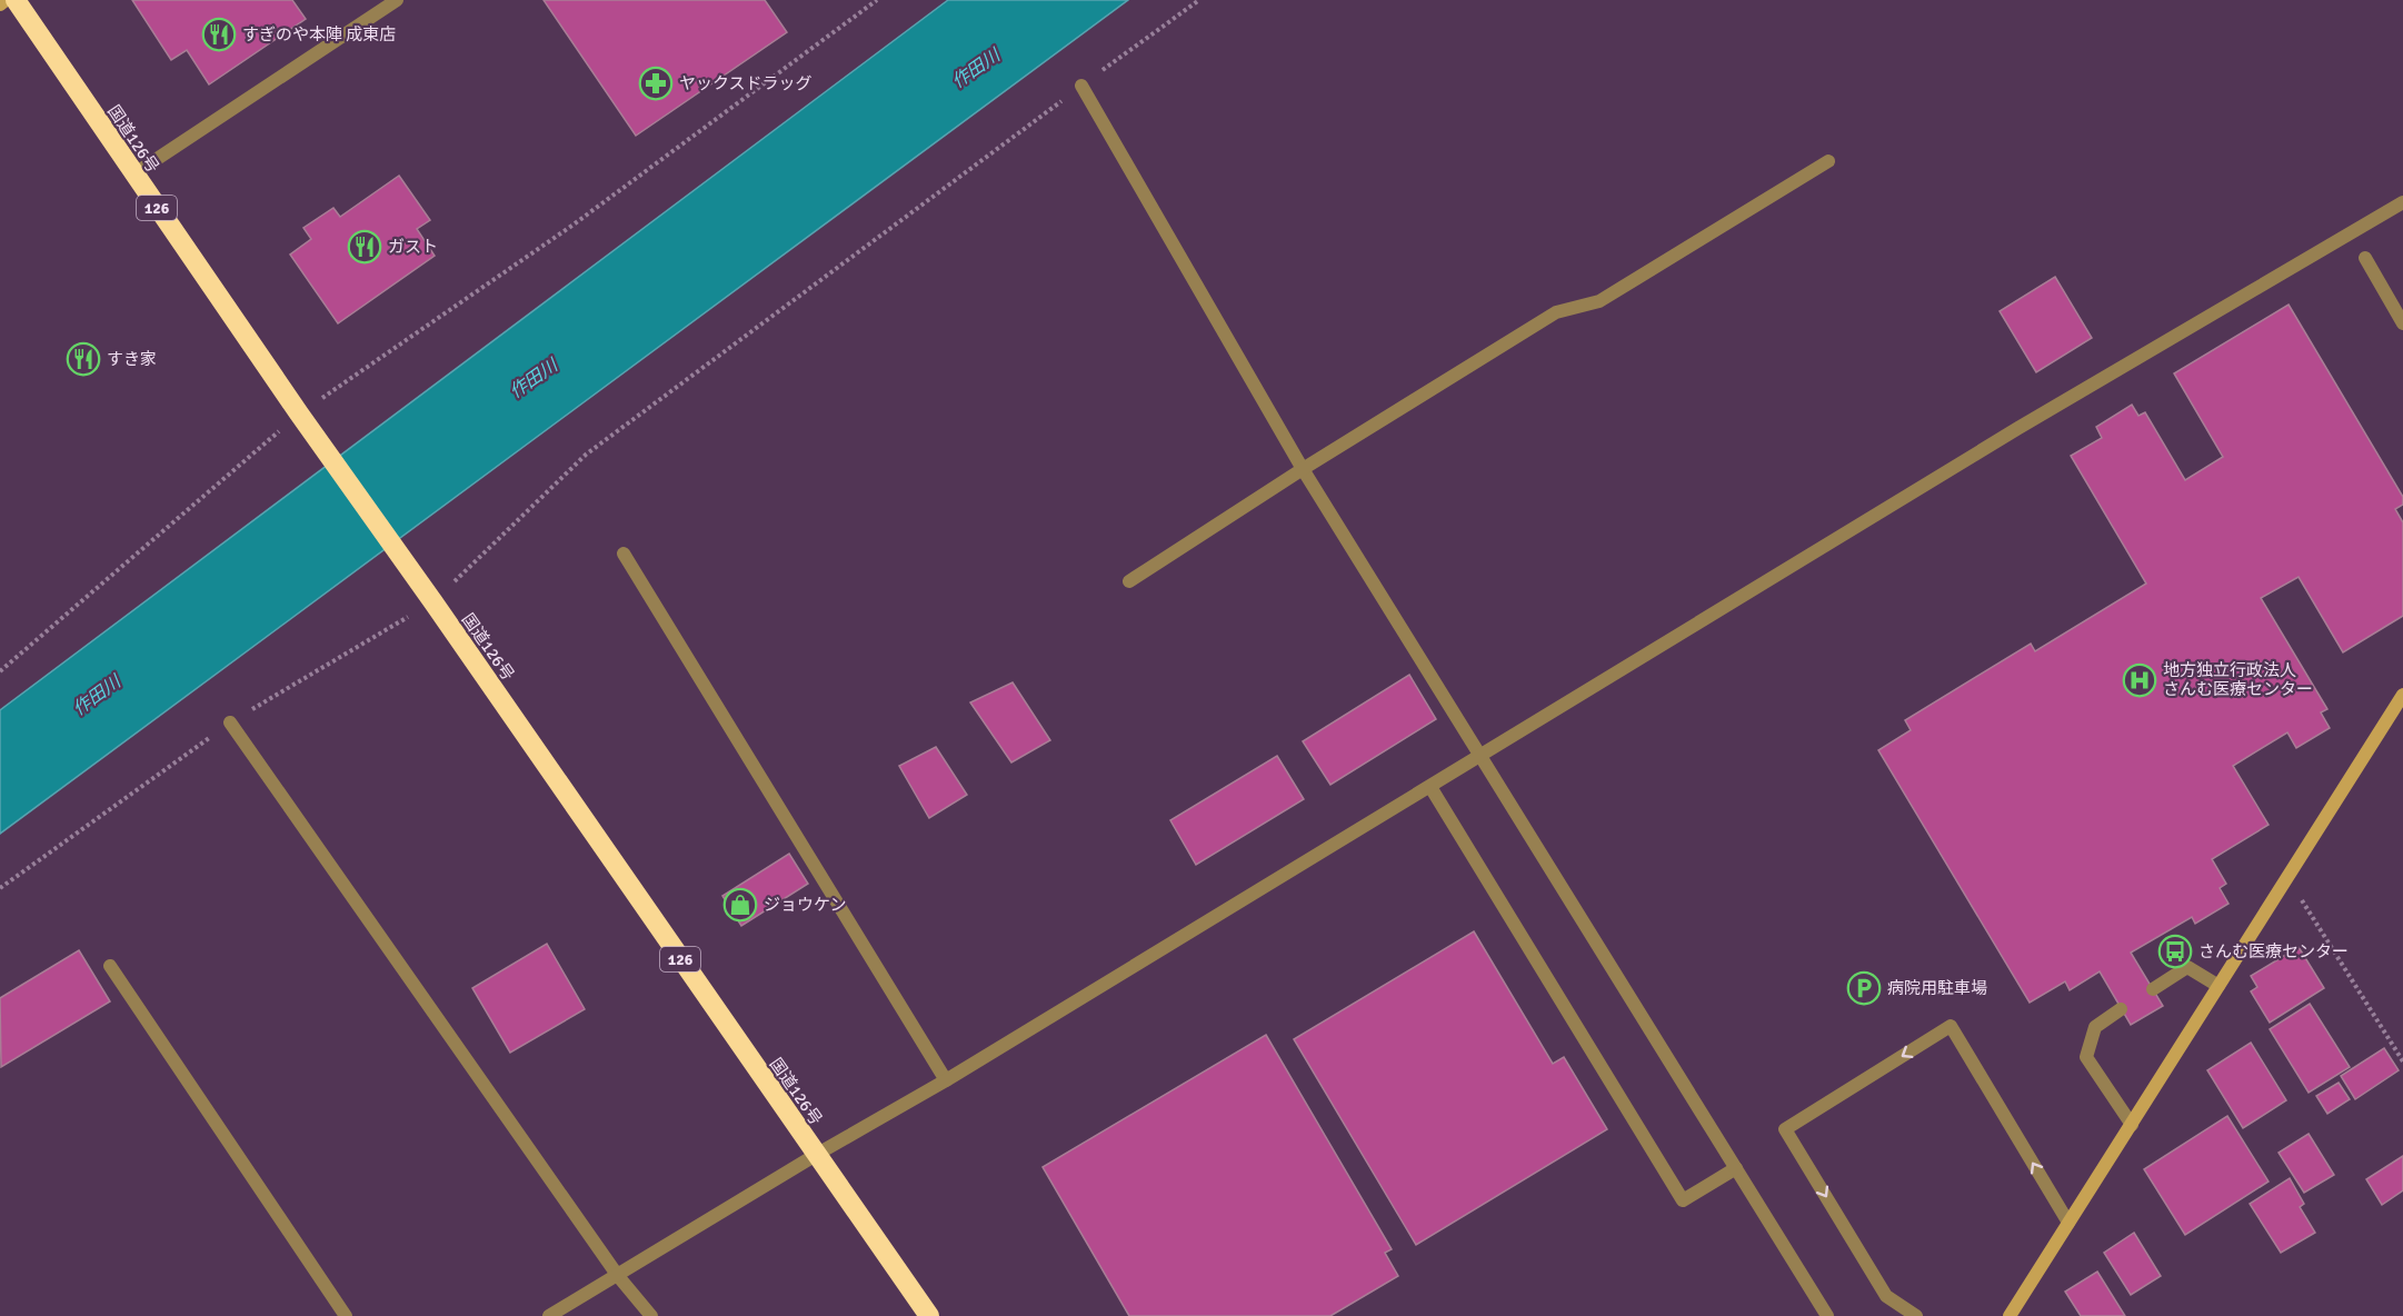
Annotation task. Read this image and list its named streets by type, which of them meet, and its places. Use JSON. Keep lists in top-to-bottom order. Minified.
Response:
{"streets":{"highway":["国道126号","126"]},"water":["作田川"],"places":{"restaurant":["すぎのや本陣 成東店","ガスト","すき家"],"pharmacy":["ヤックスドラッグ"],"hospital":["地方独立行政法人 さんむ医療センター"],"shop":["ジョウケン"],"bus stop":["さんむ医療センター"],"parking":["病院用駐車場"]}}
